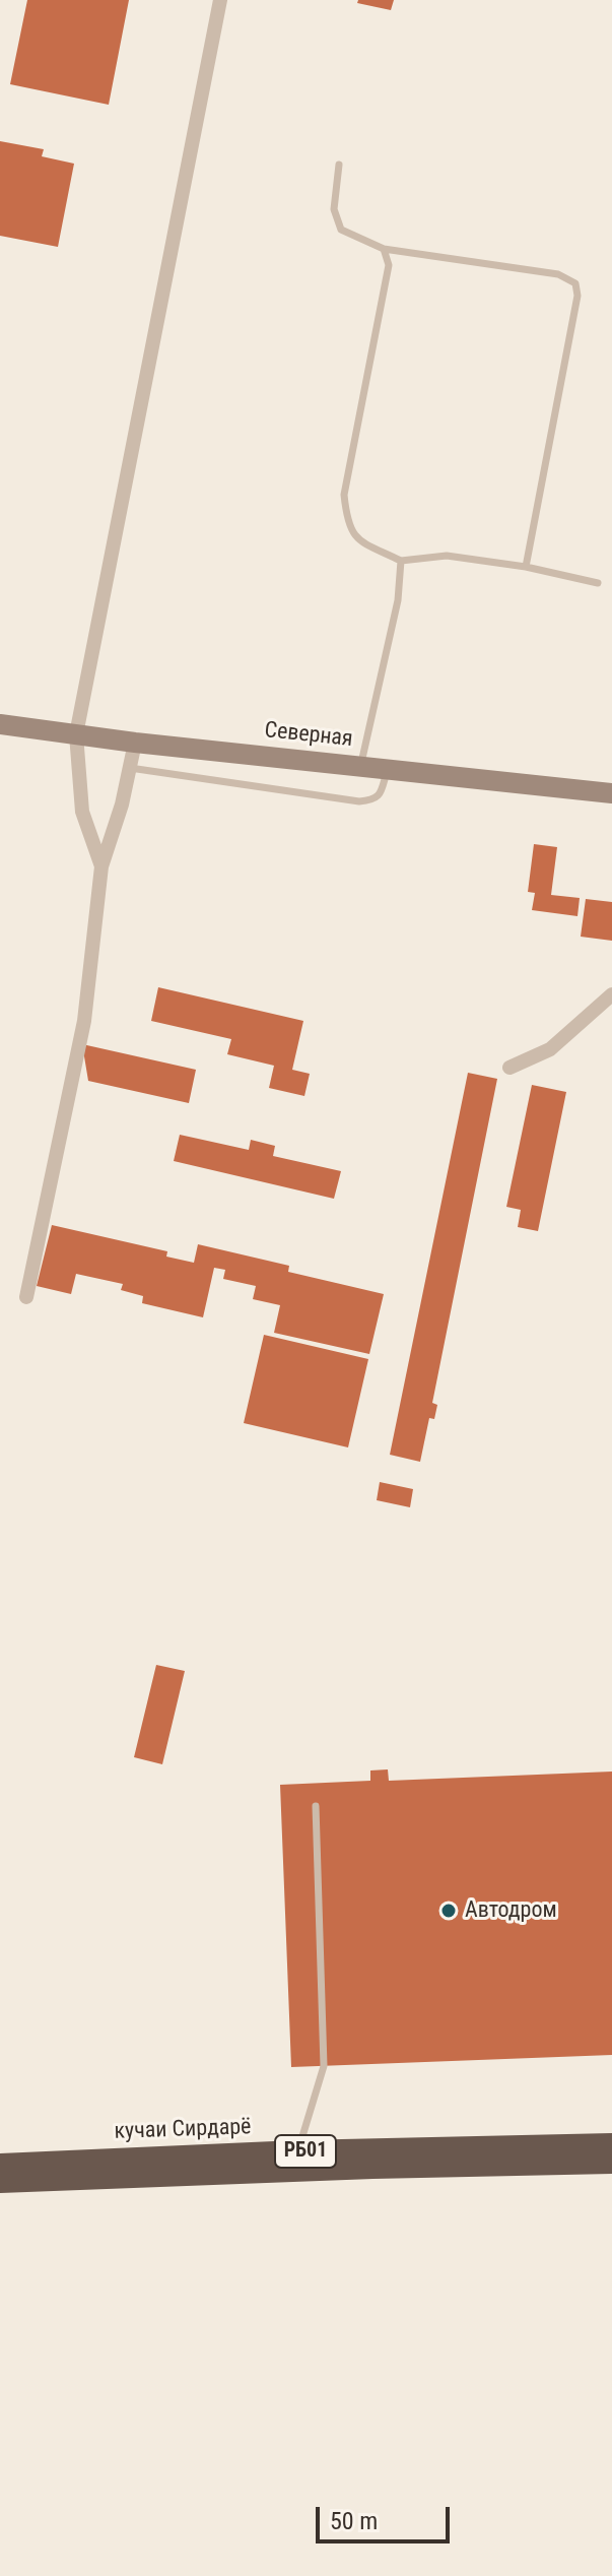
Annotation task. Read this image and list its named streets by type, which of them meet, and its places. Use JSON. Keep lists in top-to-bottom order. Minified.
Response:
{"streets":{"highway":["кучаи Сирдарё","РБ01"],"main road":["Северная"]},"crossings":[["кучаи Сирдарё","РБ01"]],"places":["Автодром"],"scale_bar":"50 m"}
